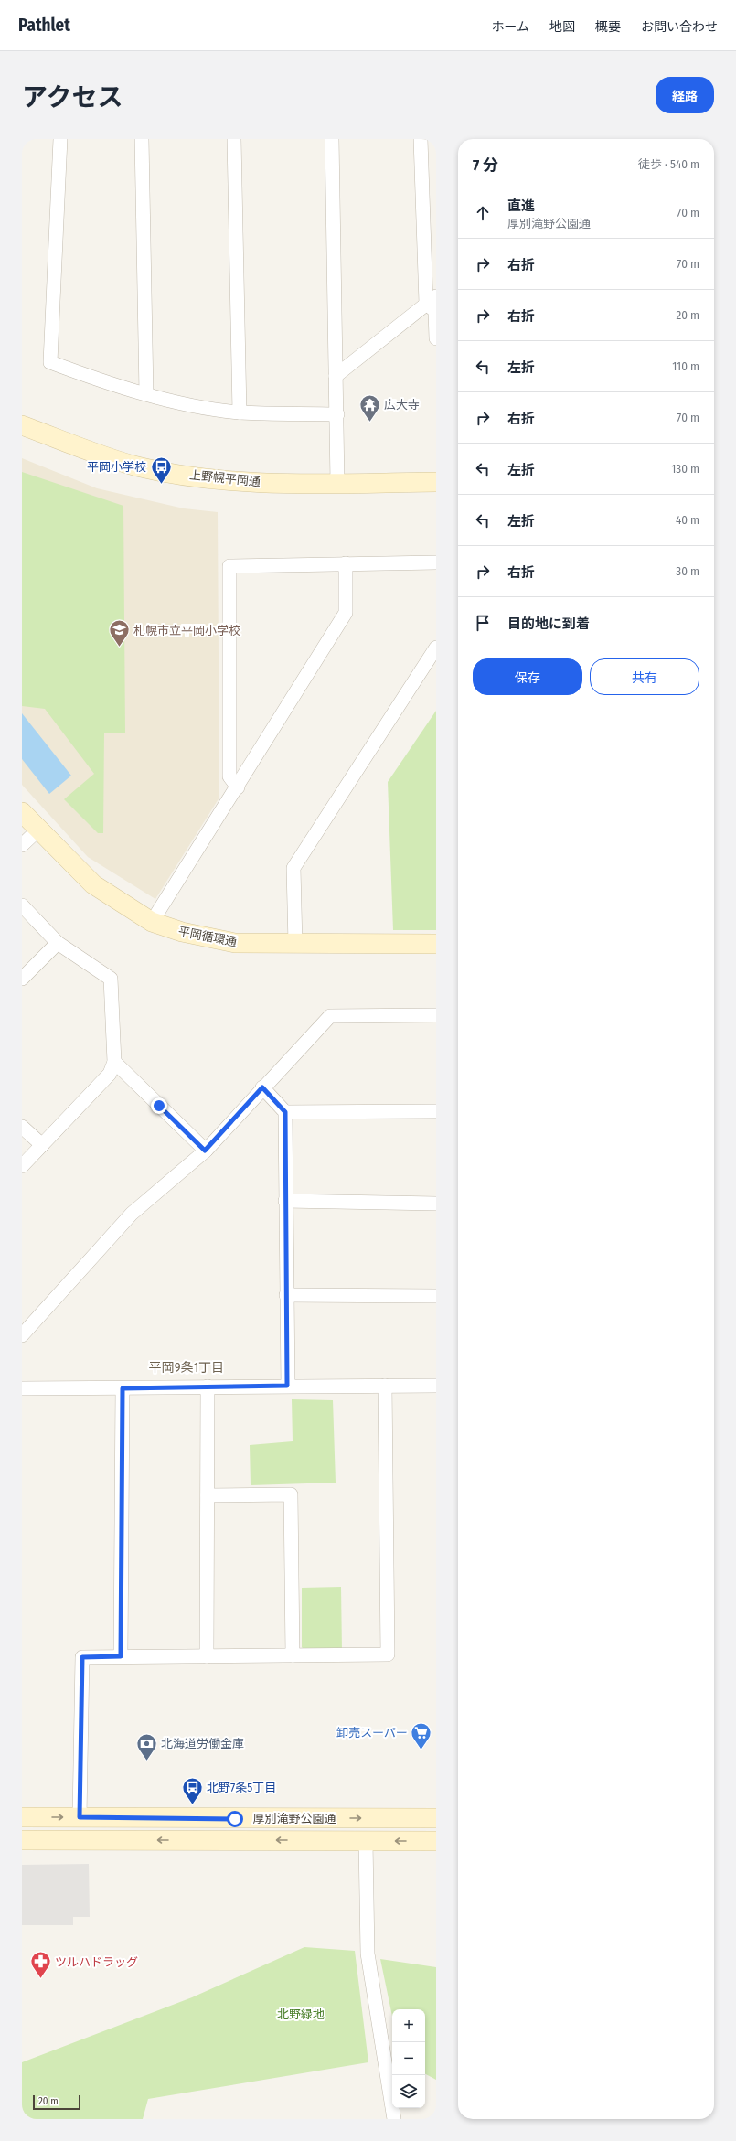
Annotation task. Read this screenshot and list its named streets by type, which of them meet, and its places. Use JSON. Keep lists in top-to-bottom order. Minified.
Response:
{"streets":{"street":["上野幌平岡通","平岡循環通","厚別滝野公園通"]},"districts":["平岡9条1丁目"],"parks":["北野緑地"],"places":{"temple":["広大寺"],"bus stop":["平岡小学校","北野7条5丁目"],"school or university":["札幌市立平岡小学校"],"supermarket":["卸売スーパー"],"bank":["北海道労働金庫"],"pharmacy":["ツルハドラッグ"]},"scale_bar":"20 m","page":{"header":"Pathlet","nav":["ホーム","地図","概要","お問い合わせ"],"title":"アクセス","buttons":["経路",["保存","共有"]],"heading":["7 分","徒歩 · 540 m"],"list":[["直進","厚別滝野公園通","70 m"],["右折","70 m"],["右折","20 m"],["左折","110 m"],["右折","70 m"],["左折","130 m"],["左折","40 m"],["右折","30 m"],"目的地に到着"],"map_buttons":["+","−"],"scale":"20 m"}}
